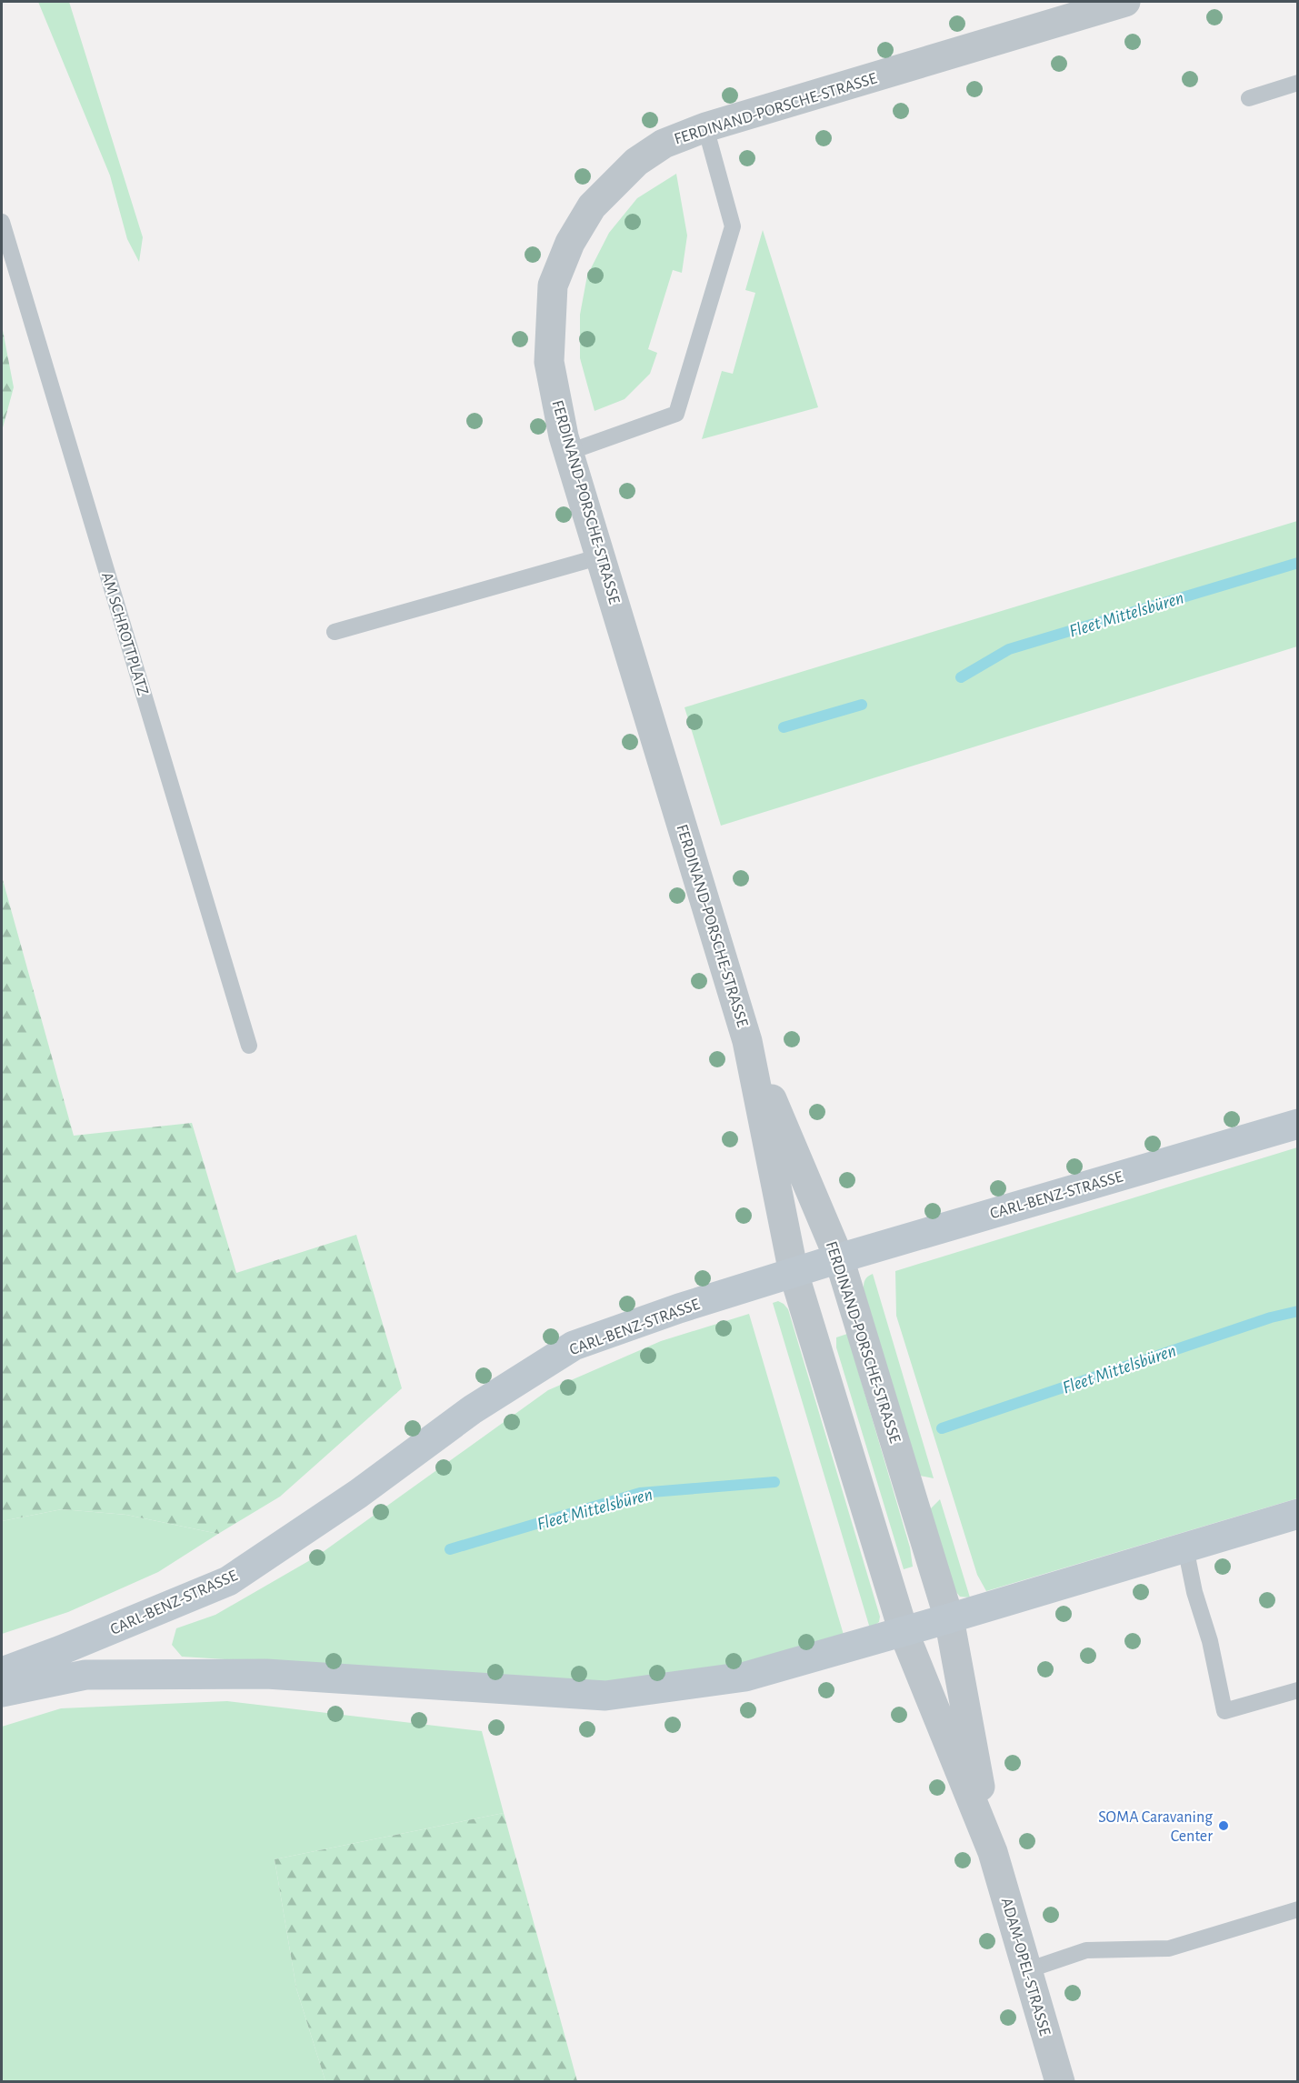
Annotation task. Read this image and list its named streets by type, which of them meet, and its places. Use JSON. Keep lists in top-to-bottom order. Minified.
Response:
{"streets":{"street":["FERDINAND-PORSCHE-STRASSE","CARL-BENZ-STRASSE","ADAM-OPEL-STRASSE"],"lane":["AM SCHROTTPLATZ"]},"crossings":[["FERDINAND-PORSCHE-STRASSE","CARL-BENZ-STRASSE"],["FERDINAND-PORSCHE-STRASSE","ADAM-OPEL-STRASSE"]],"water":["Fleet Mittelsbüren"],"places":["SOMA Caravaning Center"]}
